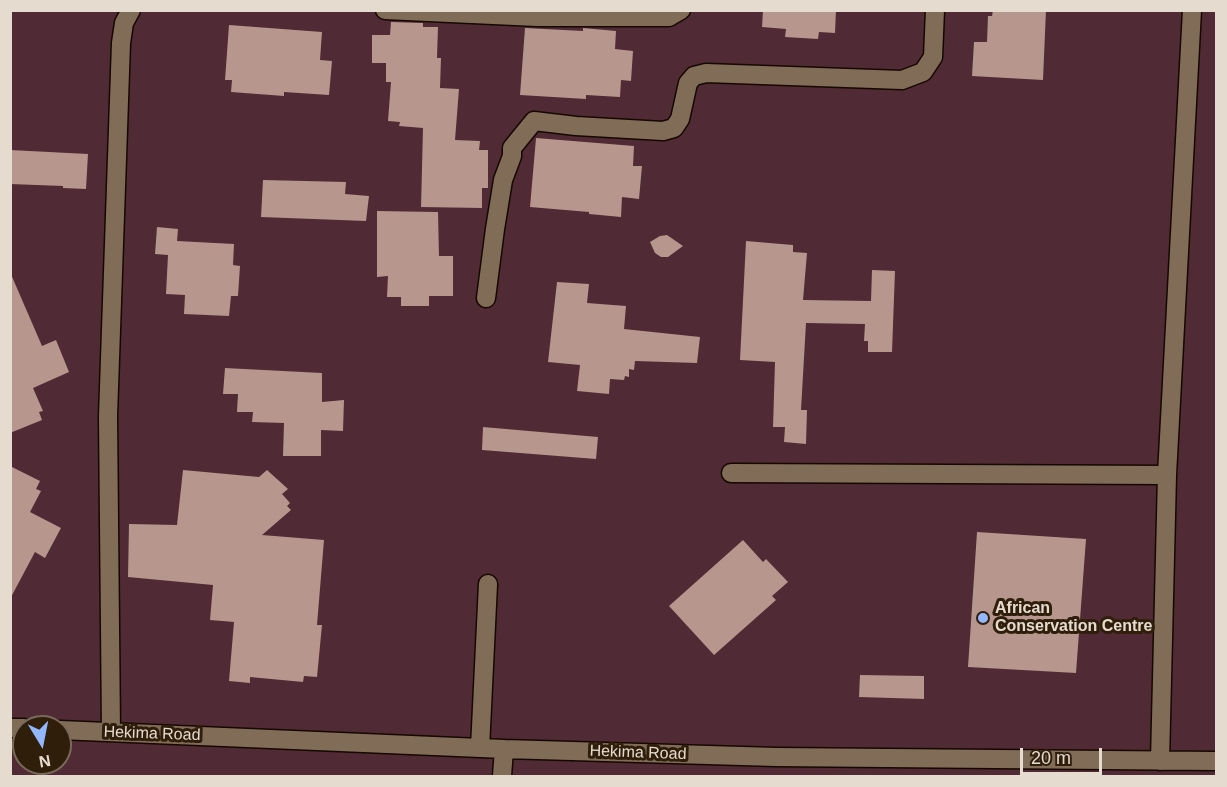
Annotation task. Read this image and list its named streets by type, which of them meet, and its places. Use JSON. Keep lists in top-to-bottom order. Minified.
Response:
{"streets":{"street":["Hekima Road"]},"places":["African Conservation Centre"],"scale_bar":"20 m","north":"bottom"}
